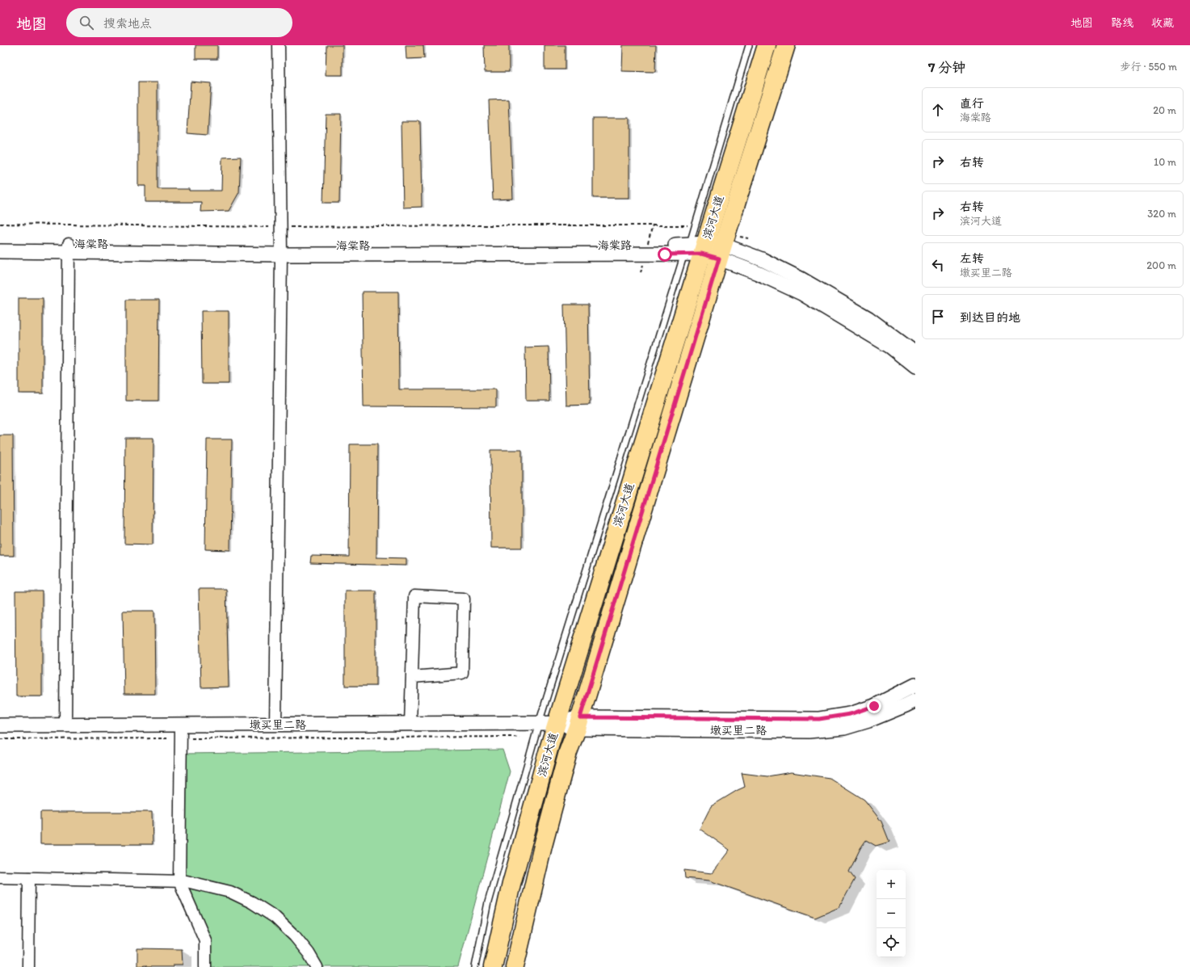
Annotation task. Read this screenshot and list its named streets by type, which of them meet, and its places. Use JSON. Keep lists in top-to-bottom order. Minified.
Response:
{"streets":{"main road":["滨河大道"],"street":["海棠路","墩买里二路"]},"crossings":[["滨河大道","海棠路"],["滨河大道","墩买里二路"]],"page":{"header":"地图","search":"搜索地点","nav":["地图","路线","收藏"],"heading":["7 分钟","步行 · 550 m"],"list":[["直行","海棠路","20 m"],["右转","10 m"],["右转","滨河大道","320 m"],["左转","墩买里二路","200 m"],"到达目的地"],"map_buttons":["+","−"]}}
